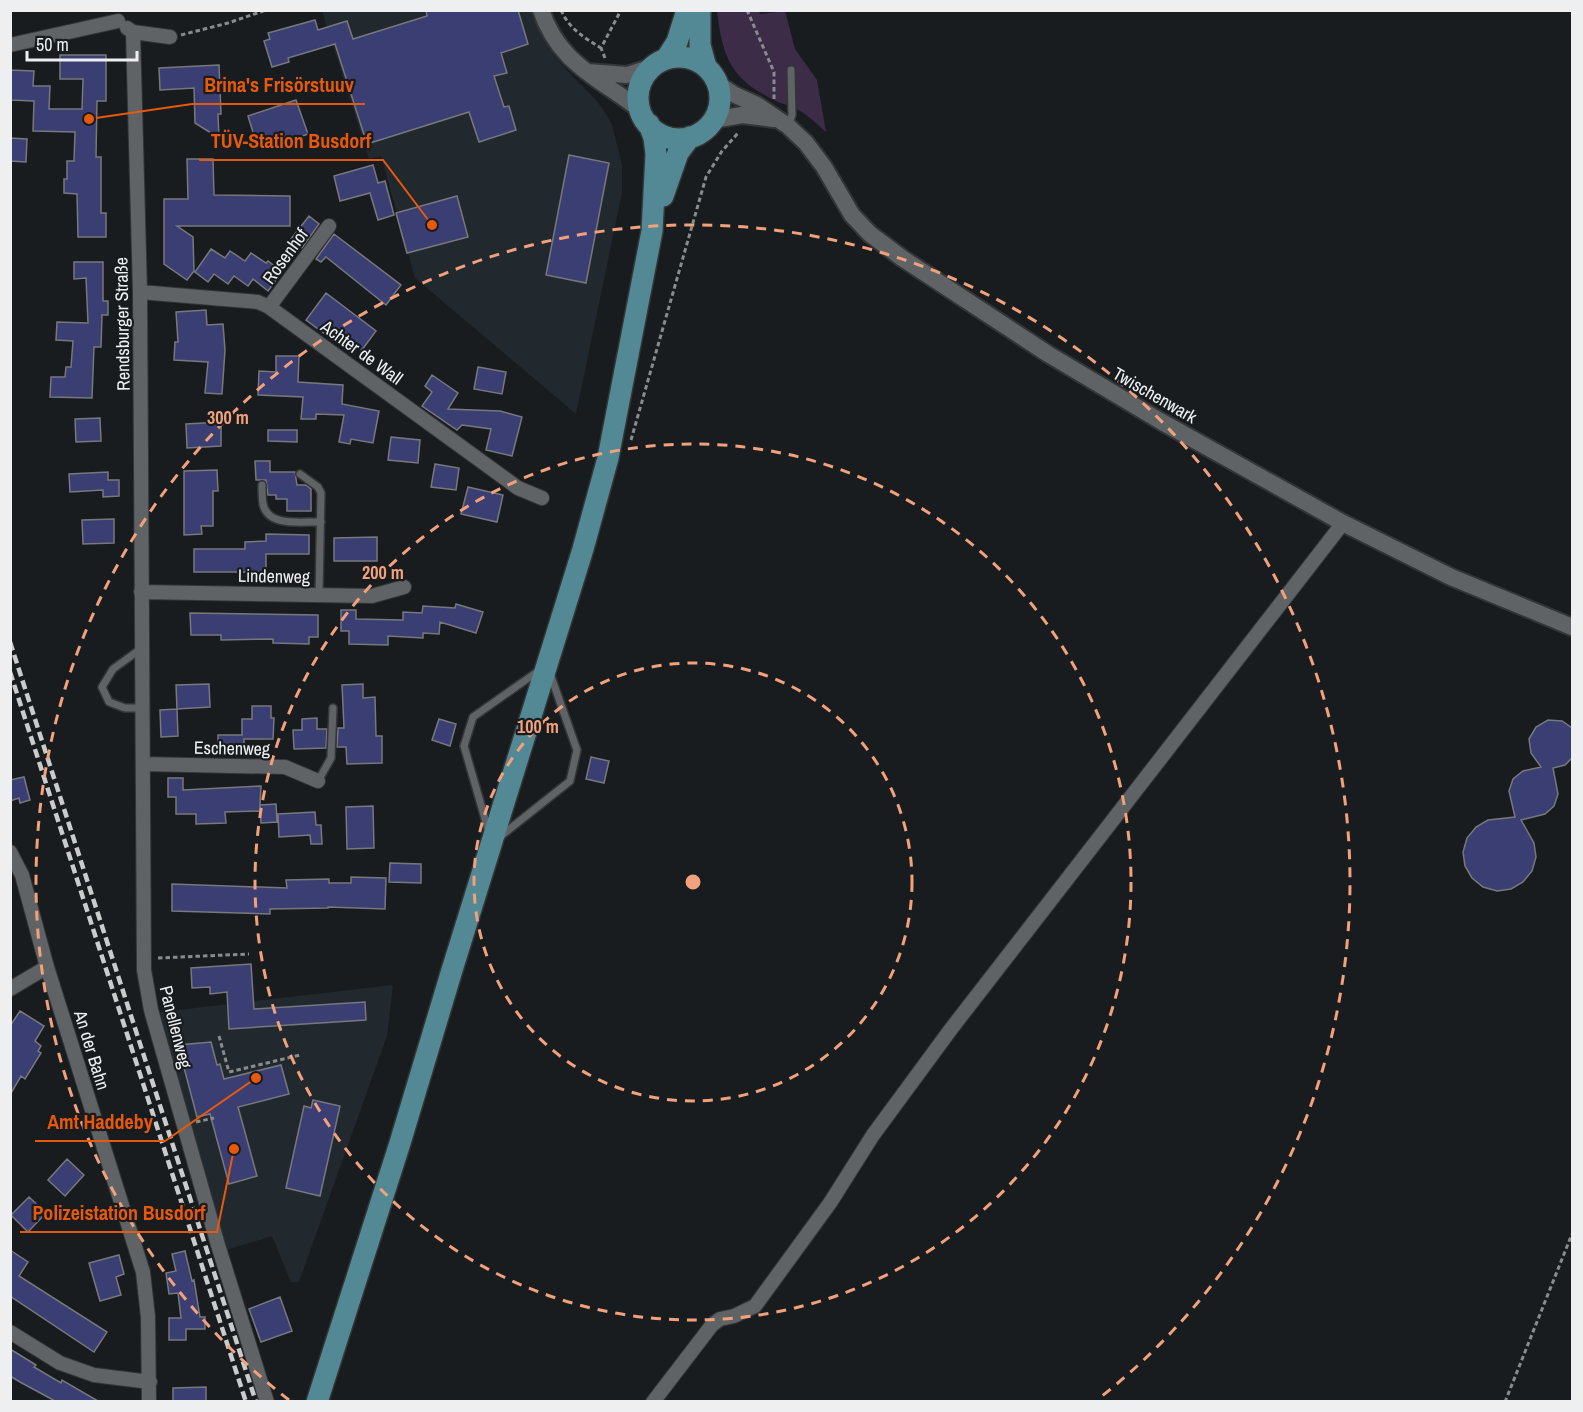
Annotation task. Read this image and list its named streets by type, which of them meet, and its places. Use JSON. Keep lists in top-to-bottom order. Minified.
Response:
{"streets":{"street":["Rosenhof","Rendsburger Straße","Achter de Wall","Twischenwark","Lindenweg","Eschenweg","Panellenweg","An der Bahn"]},"crossings":[["Rosenhof","Achter de Wall"],["Rendsburger Straße","Achter de Wall"],["Rendsburger Straße","Lindenweg"],["Rendsburger Straße","Panellenweg"],["Eschenweg","Panellenweg"]],"places":["Brina's Frisörstuuv","TÜV-Station Busdorf","Amt Haddeby","Polizeistation Busdorf"],"scale_bar":"50 m","rings":["300 m","200 m","100 m"]}
